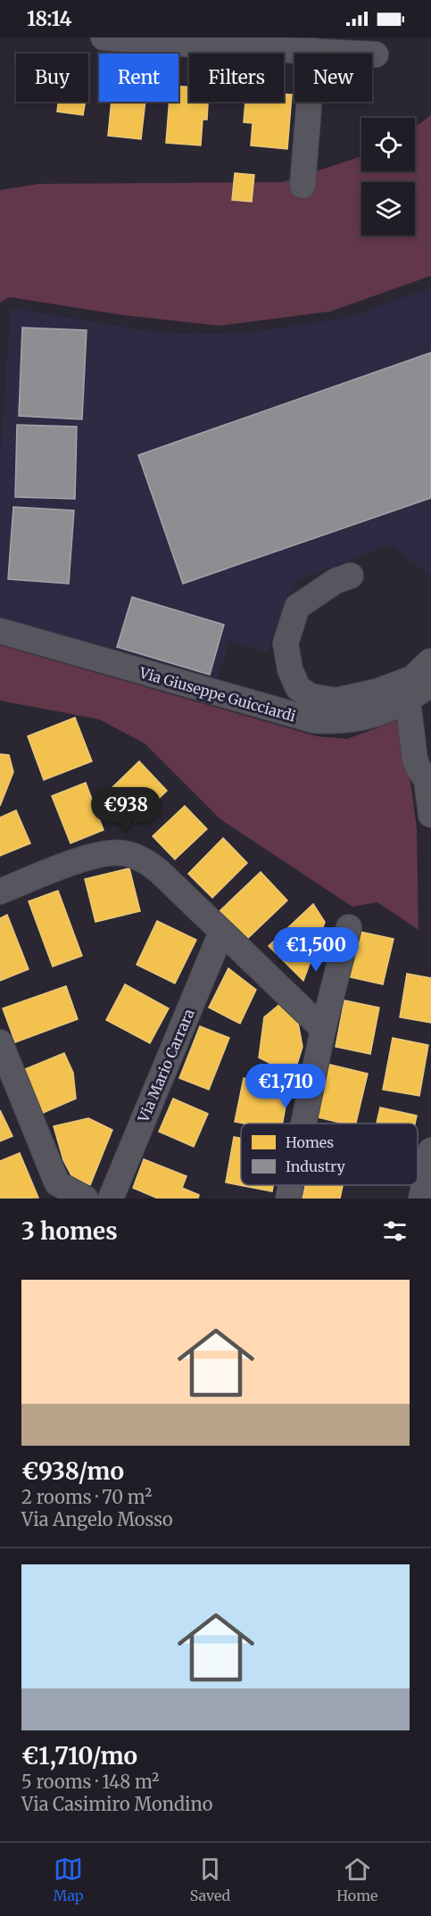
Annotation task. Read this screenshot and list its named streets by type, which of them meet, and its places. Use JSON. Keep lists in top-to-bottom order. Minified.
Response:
{"streets":{"street":["Via Giuseppe Guicciardi","Via Mario Carrara"]},"legend":["Homes","Industry"],"page":{"status":"18:14","chip":["Buy","Rent","Filters","New"],"price":["€938","€1,500","€1,710"],"heading":"3 homes","list":[{"name":"€938/mo","note":"2 rooms · 70 m² · Via Angelo Mosso"},{"name":"€1,710/mo","note":"5 rooms · 148 m² · Via Casimiro Mondino"}],"tabs":["Map","Saved","Home"]}}
